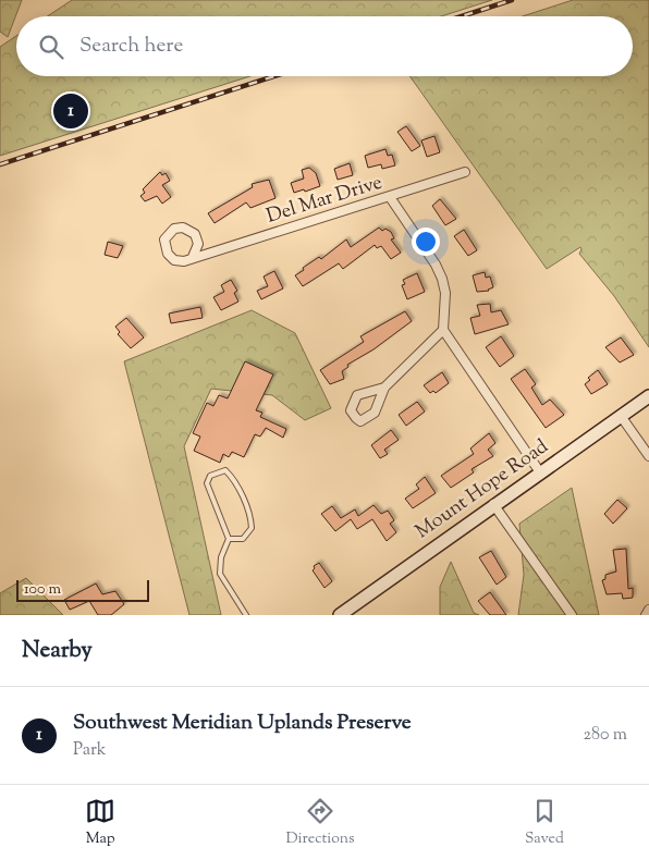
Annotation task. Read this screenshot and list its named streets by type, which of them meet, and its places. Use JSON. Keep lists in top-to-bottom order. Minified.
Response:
{"streets":{"street":["Del Mar Drive","Mount Hope Road"]},"scale_bar":"100 m","page":{"search":"Search here","pins":"1","scale":"100 m","heading":"Nearby","list":[{"mark":"1","name":"Southwest Meridian Uplands Preserve","note":"Park","value":"280 m"}],"nav":["Map","Directions","Saved"]}}
